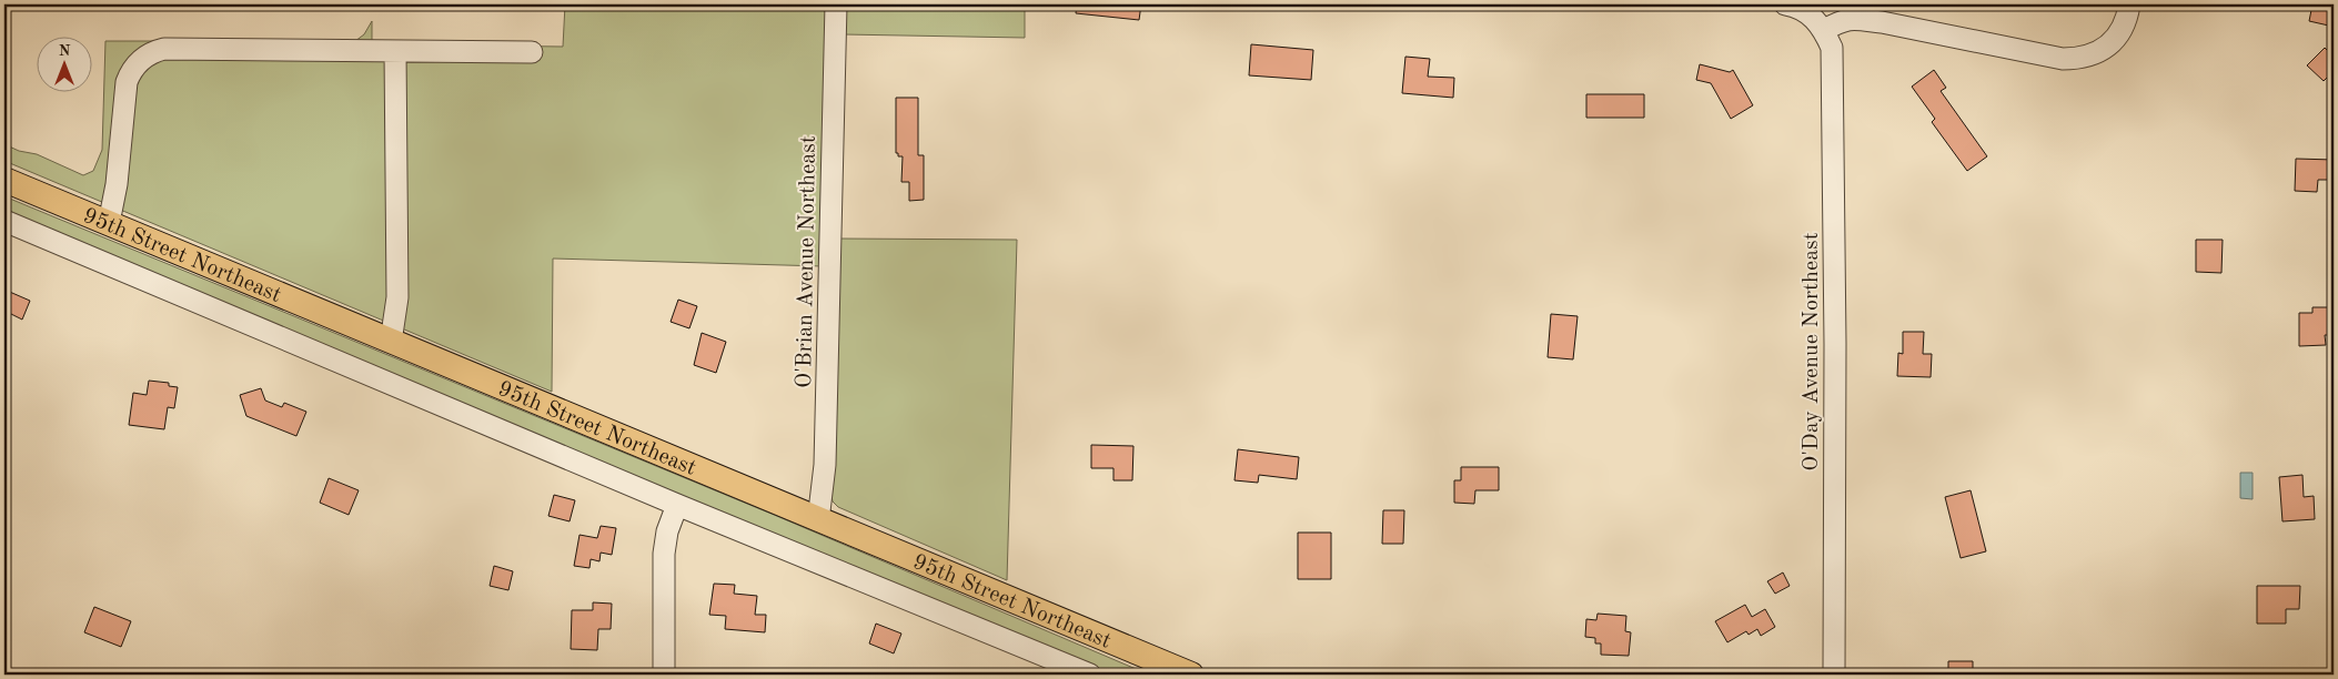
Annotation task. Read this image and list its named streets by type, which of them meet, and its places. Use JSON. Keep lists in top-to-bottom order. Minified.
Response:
{"streets":{"main road":["95th Street Northeast"],"street":["O'Brian Avenue Northeast","O'Day Avenue Northeast"]},"crossings":[["95th Street Northeast","O'Brian Avenue Northeast"]],"north":"top"}
